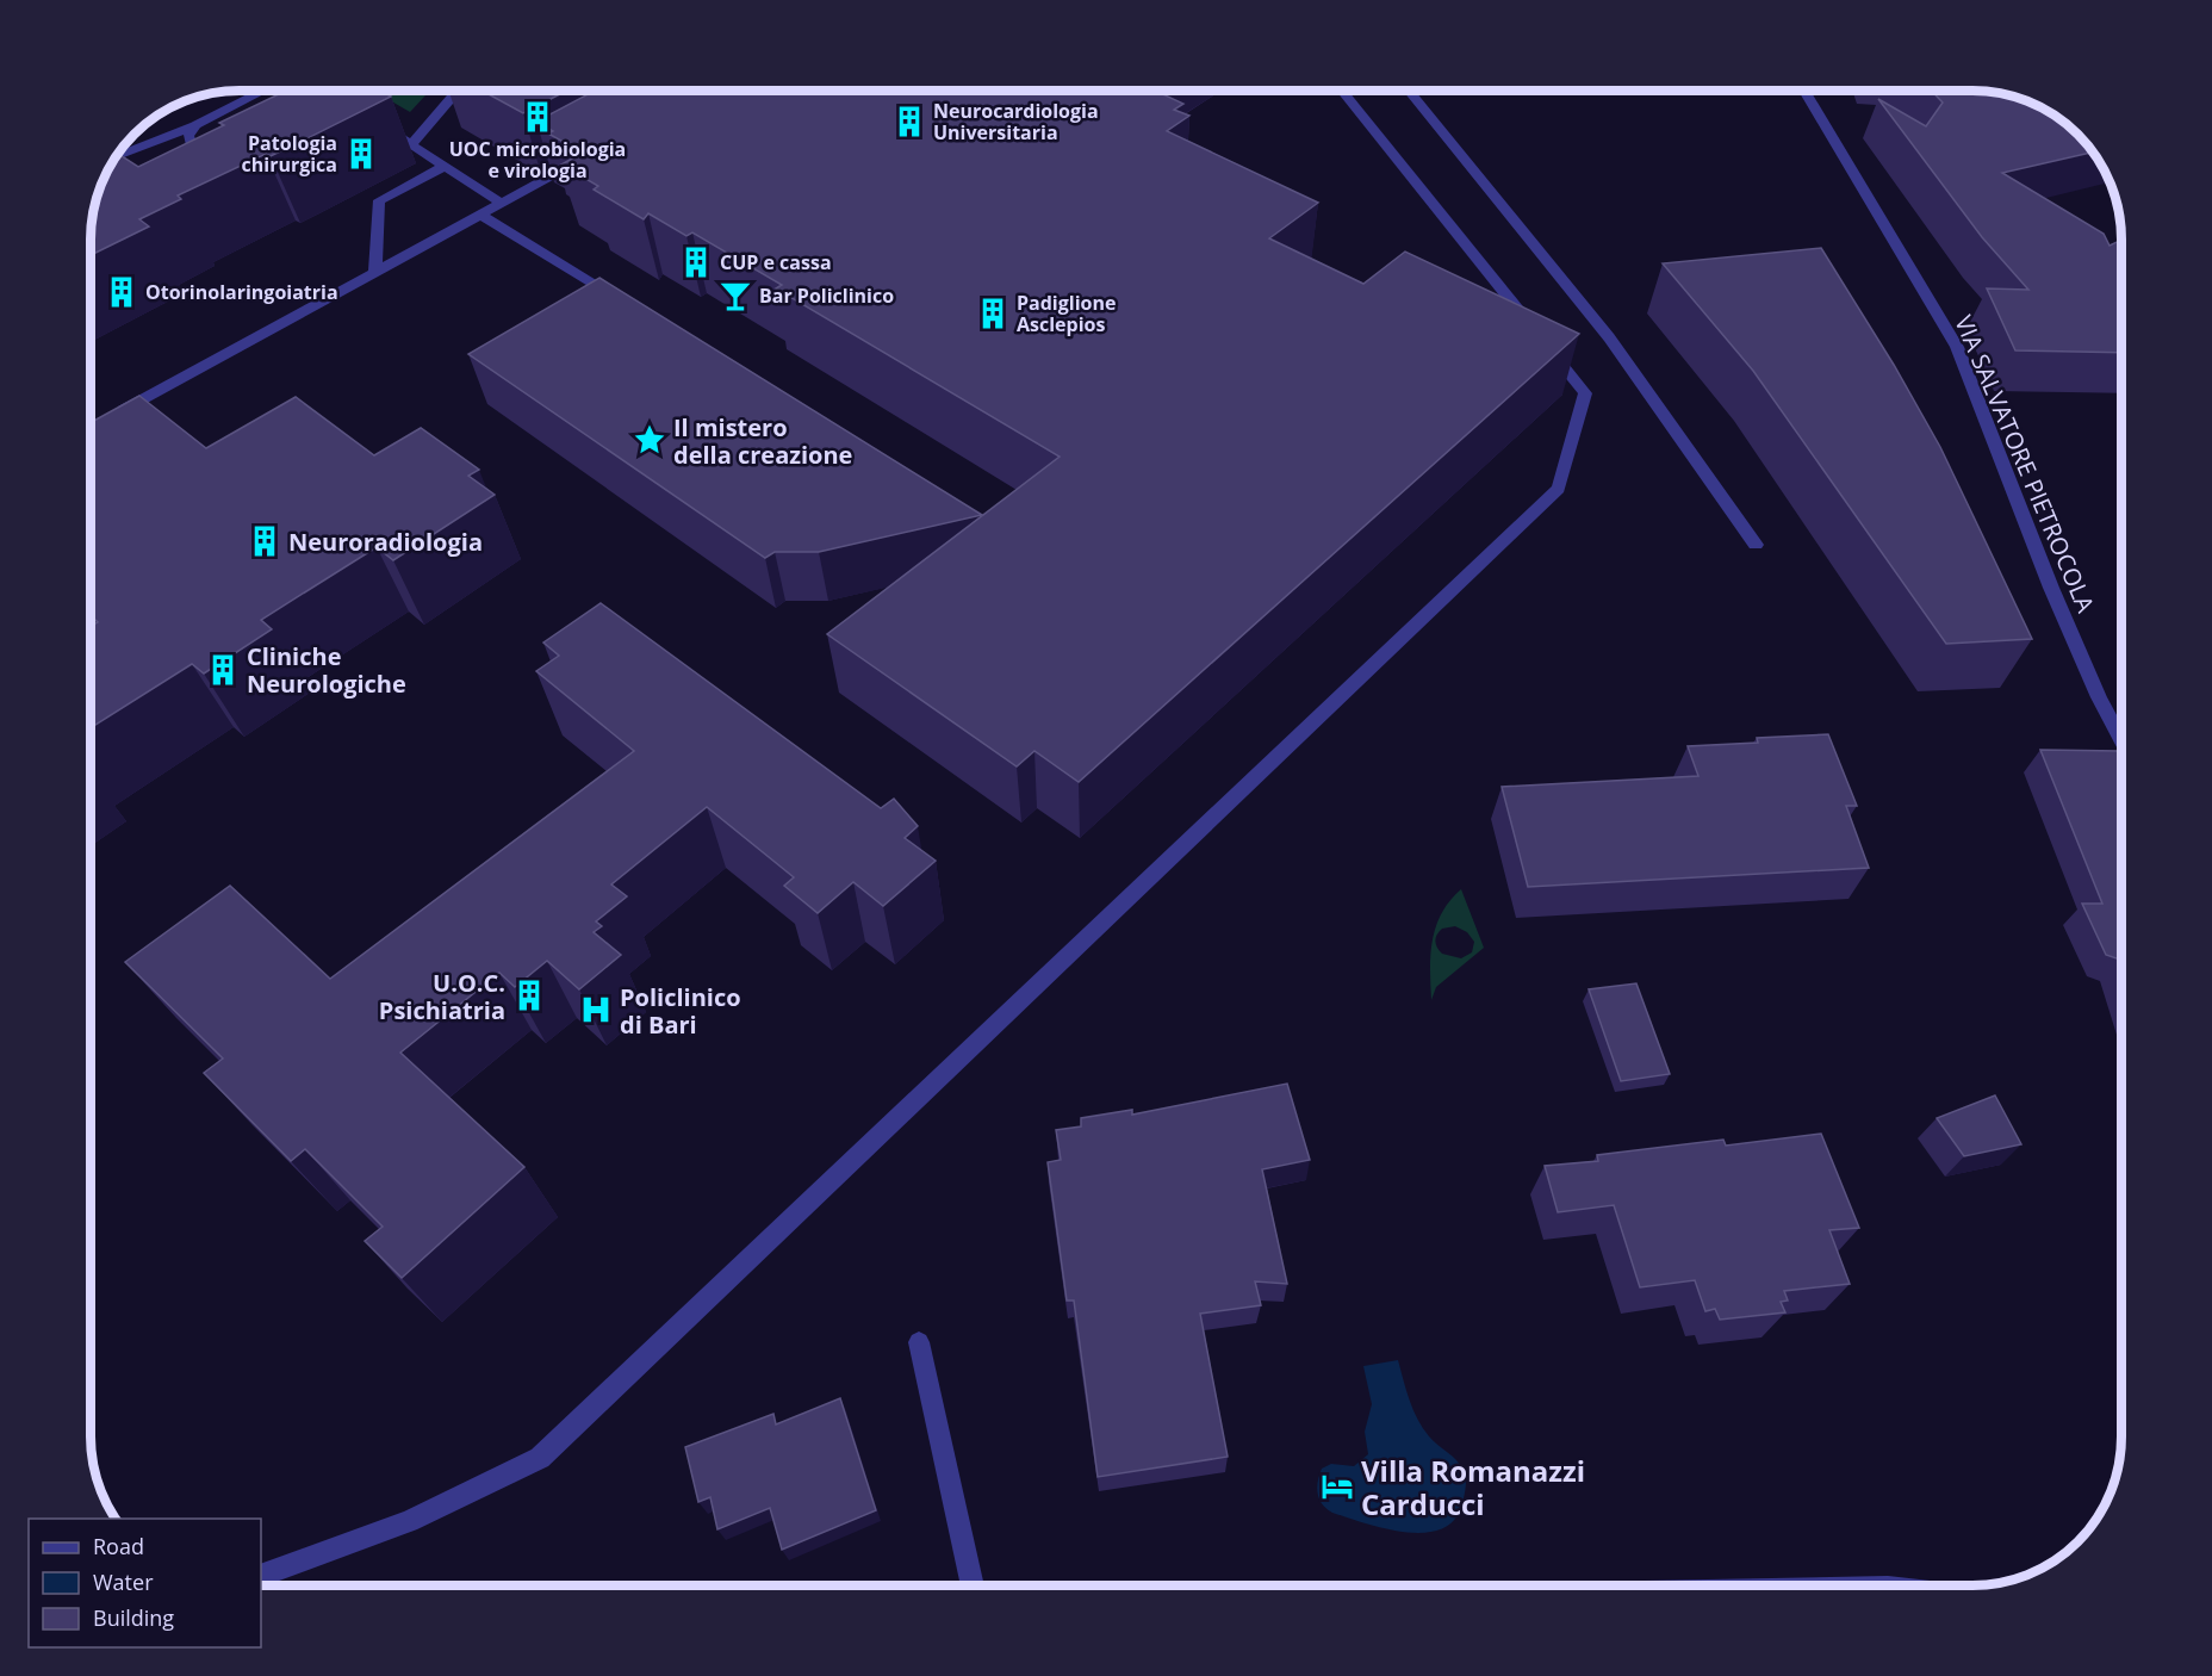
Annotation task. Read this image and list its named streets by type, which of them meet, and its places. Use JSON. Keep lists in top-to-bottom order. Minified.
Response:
{"streets":{"street":["VIA SALVATORE PIETROCOLA"]},"places":{"building":["UOC microbiologia e virologia","Neurocardiologia Universitaria","Patologia chirurgica","CUP e cassa","Otorinolaringoiatria","Padiglione Asclepios","Neuroradiologia","Cliniche Neurologiche","U.O.C. Psichiatria"],"bar":["Bar Policlinico"],"place":["Il mistero della creazione"],"hospital":["Policlinico di Bari"],"hotel":["Villa Romanazzi Carducci"]},"legend":["Road","Water","Building"]}
